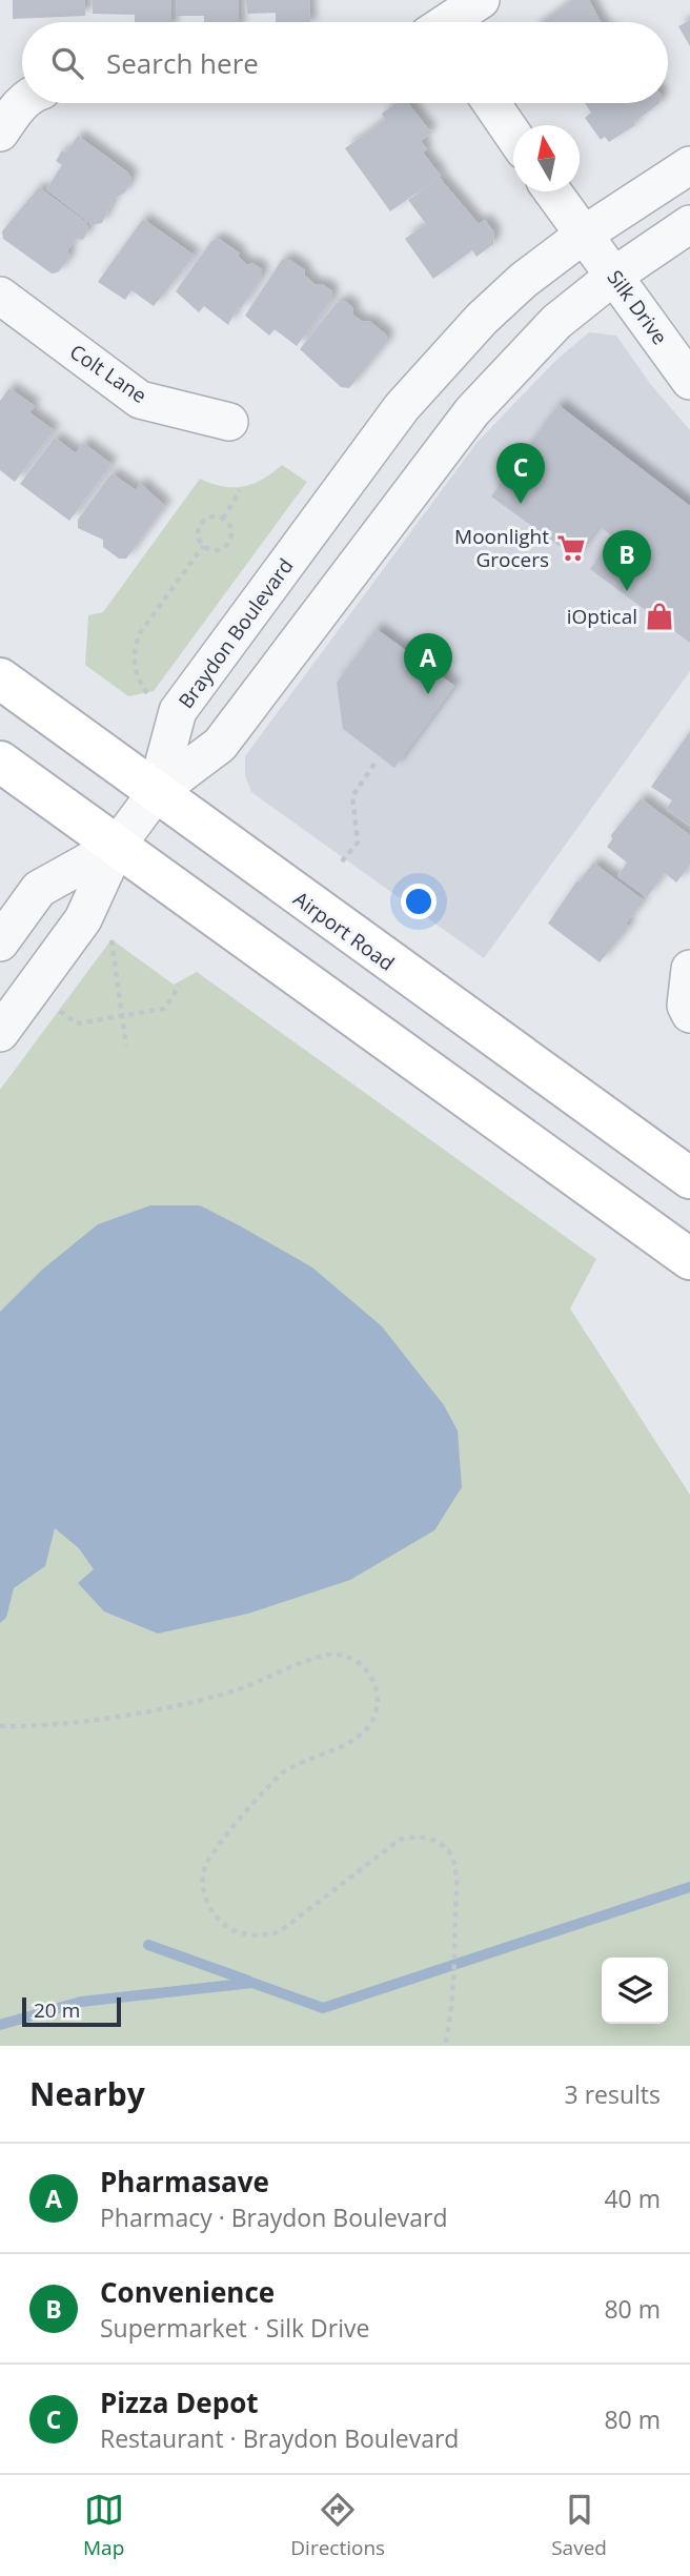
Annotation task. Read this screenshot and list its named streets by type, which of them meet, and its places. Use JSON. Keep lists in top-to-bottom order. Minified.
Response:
{"streets":{"main road":["Airport Road"],"street":["Silk Drive","Colt Lane","Braydon Boulevard"]},"crossings":[["Silk Drive","Braydon Boulevard"],["Braydon Boulevard","Airport Road"]],"places":{"supermarket":["Moonlight Grocers"],"shop":["iOptical"]},"scale_bar":"20 m","north":"top","page":{"search":"Search here","pins":["C","B","A"],"scale":"20 m","heading":["Nearby","3 results"],"list":[{"mark":"A","name":"Pharmasave","note":"Pharmacy · Braydon Boulevard","value":"40 m"},{"mark":"B","name":"Convenience","note":"Supermarket · Silk Drive","value":"80 m"},{"mark":"C","name":"Pizza Depot","note":"Restaurant · Braydon Boulevard","value":"80 m"}],"nav":["Map","Directions","Saved"]}}
